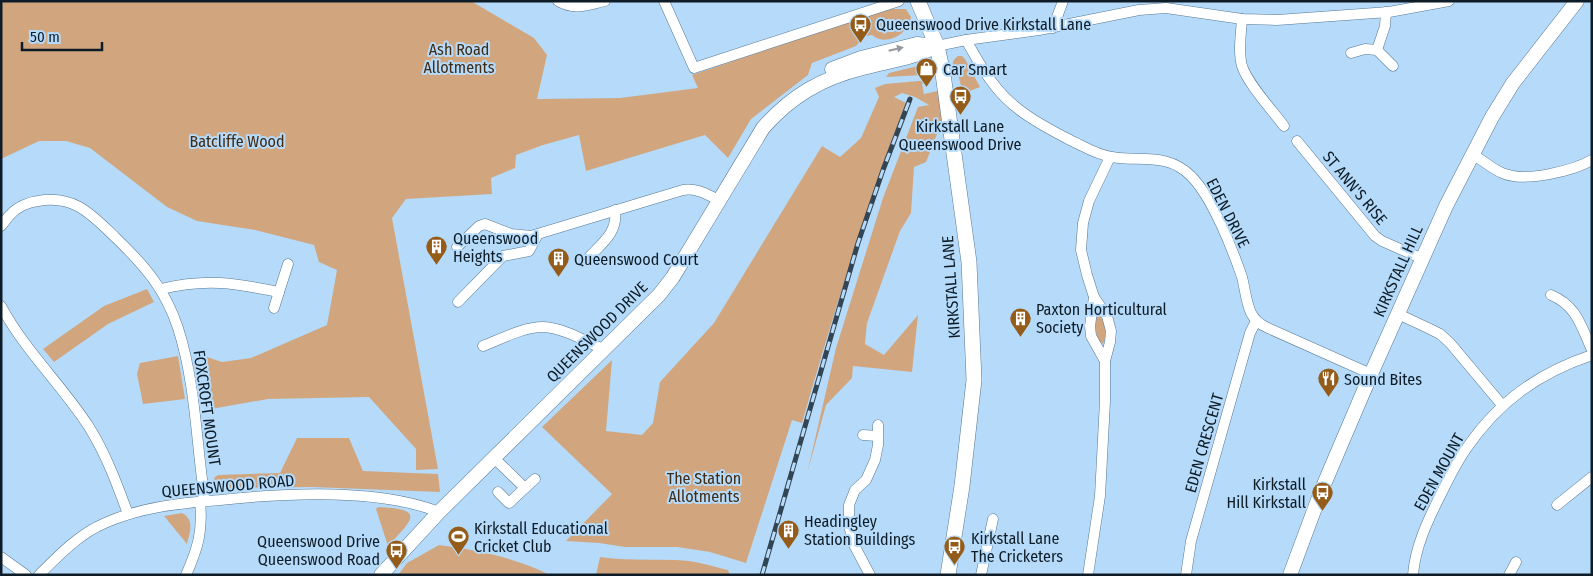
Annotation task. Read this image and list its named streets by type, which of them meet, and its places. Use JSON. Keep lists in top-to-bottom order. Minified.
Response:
{"streets":{"main road":["KIRKSTALL LANE"],"street":["ST ANN'S RISE","EDEN DRIVE","KIRKSTALL HILL","QUEENSWOOD DRIVE","FOXCROFT MOUNT","EDEN CRESCENT","EDEN MOUNT","QUEENSWOOD ROAD"]},"crossings":[["ST ANN'S RISE","KIRKSTALL HILL"],["EDEN DRIVE","EDEN CRESCENT"],["KIRKSTALL LANE","QUEENSWOOD DRIVE"],["QUEENSWOOD DRIVE","QUEENSWOOD ROAD"],["FOXCROFT MOUNT","QUEENSWOOD ROAD"]],"parks":["Ash Road Allotments","Batcliffe Wood","The Station Allotments"],"places":{"bus stop":["Queenswood Drive Kirkstall Lane","Kirkstall Lane Queenswood Drive","Kirkstall Hill Kirkstall","Kirkstall Lane The Cricketers","Queenswood Drive Queenswood Road"],"shop":["Car Smart"],"building":["Queenswood Heights","Queenswood Court","Paxton Horticultural Society","Headingley Station Buildings"],"restaurant":["Sound Bites"],"sports":["Kirkstall Educational Cricket Club"]},"scale_bar":"50 m"}
